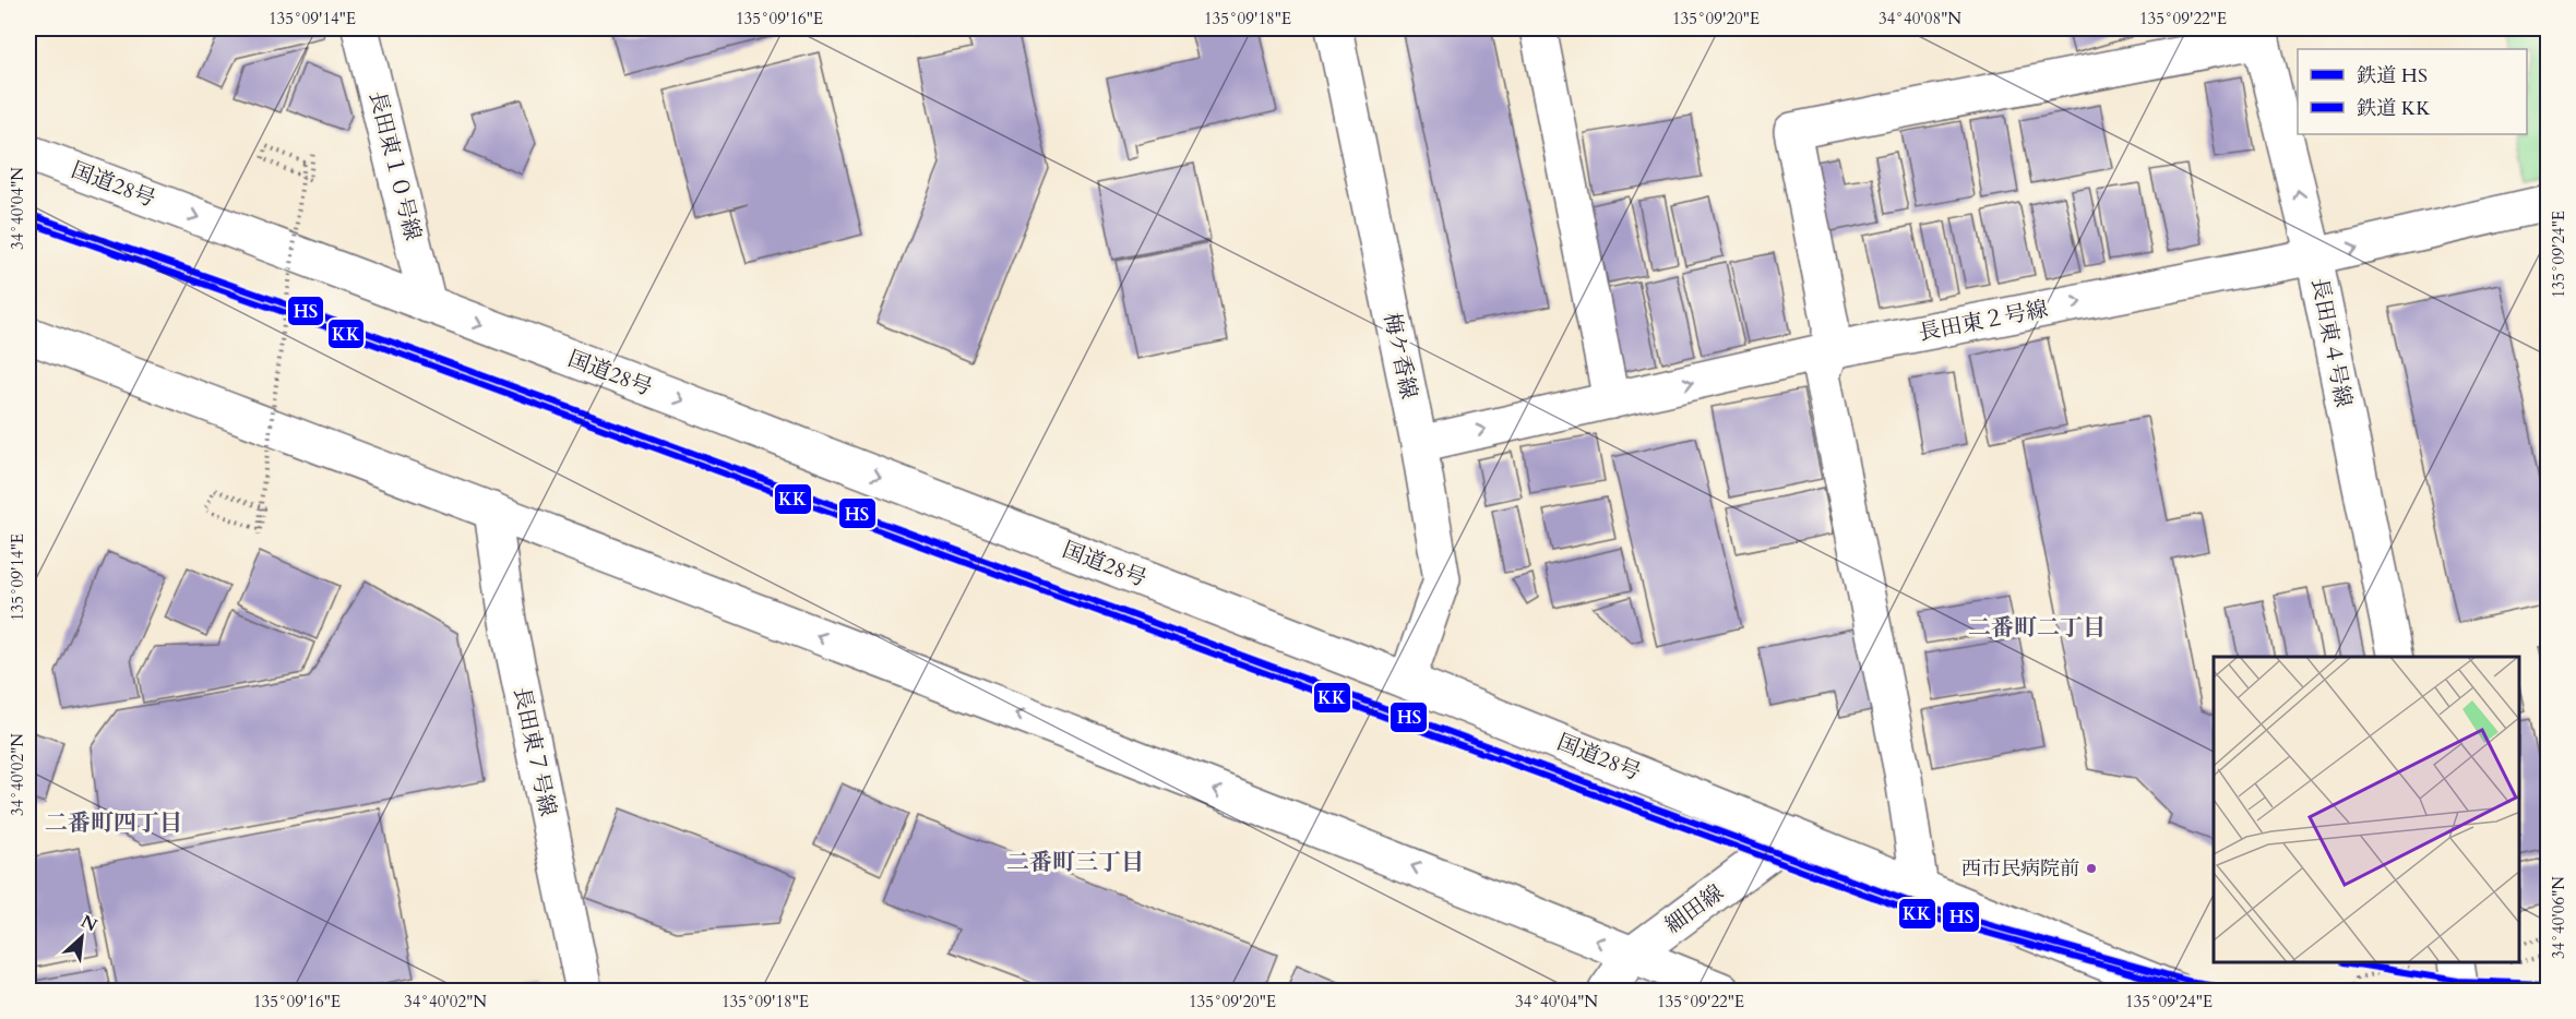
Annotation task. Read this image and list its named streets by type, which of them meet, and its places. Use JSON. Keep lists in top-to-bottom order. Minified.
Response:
{"streets":{"main road":["長田東１０号線","国道28号","長田東２号線","長田東４号線","梅ケ香線","長田東７号線","細田線"]},"crossings":[["長田東１０号線","国道28号"],["国道28号","梅ケ香線"],["国道28号","細田線"],["長田東２号線","長田東４号線"],["長田東２号線","梅ケ香線"]],"one_way":["長田東２号線","長田東４号線"],"districts":["二番町二丁目","二番町四丁目","二番町三丁目"],"places":["西市民病院前"],"lines":["rail line HS","rail line KK"],"legend":["鉄道 HS","鉄道 KK"],"north":"top right","coordinates":["135°09'14\"E","135°09'16\"E","135°09'18\"E","135°09'20\"E","34°40'08\"N","135°09'22\"E","34°40'04\"N","135°09'24\"E","34°40'02\"N","34°40'06\"N"]}
